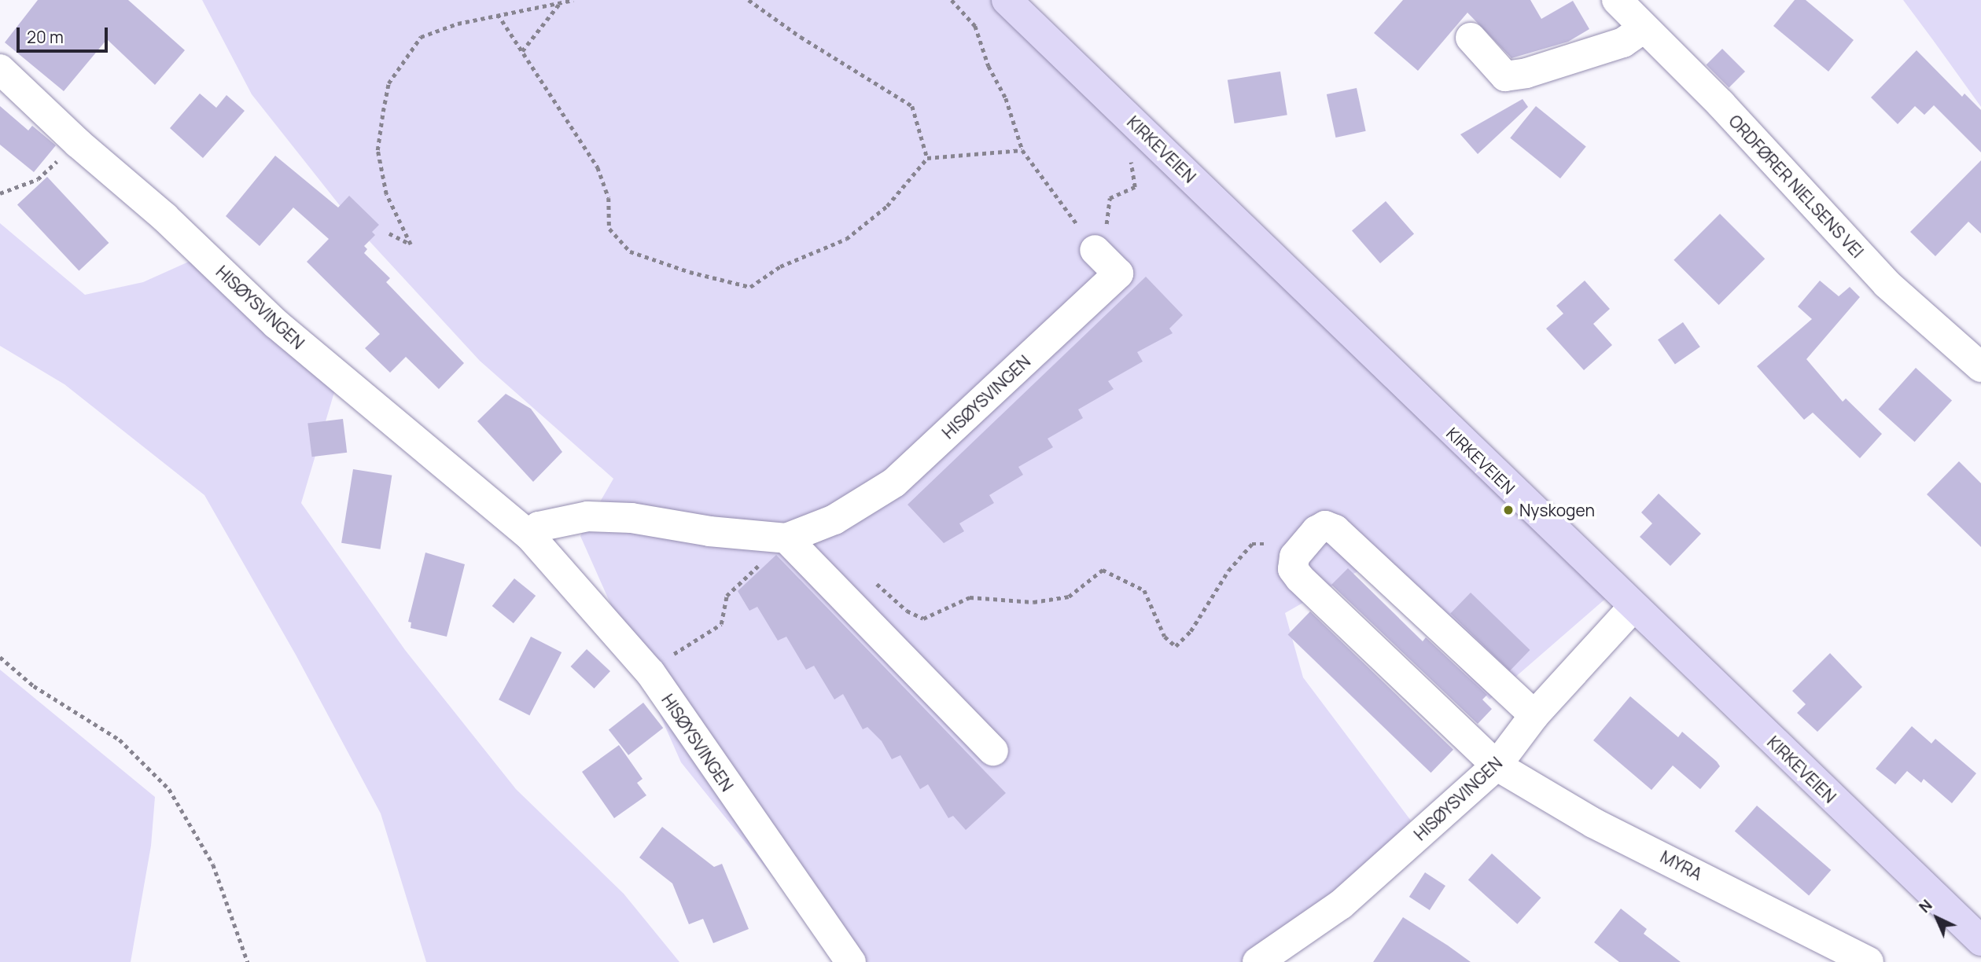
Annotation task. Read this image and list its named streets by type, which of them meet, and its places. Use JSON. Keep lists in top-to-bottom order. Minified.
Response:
{"streets":{"main road":["KIRKEVEIEN"],"street":["ORDFØRER NIELSENS VEI","HISØYSVINGEN","MYRA"]},"crossings":[["KIRKEVEIEN","HISØYSVINGEN"],["HISØYSVINGEN","MYRA"]],"places":["Nyskogen"],"scale_bar":"20 m","north":"top left"}
